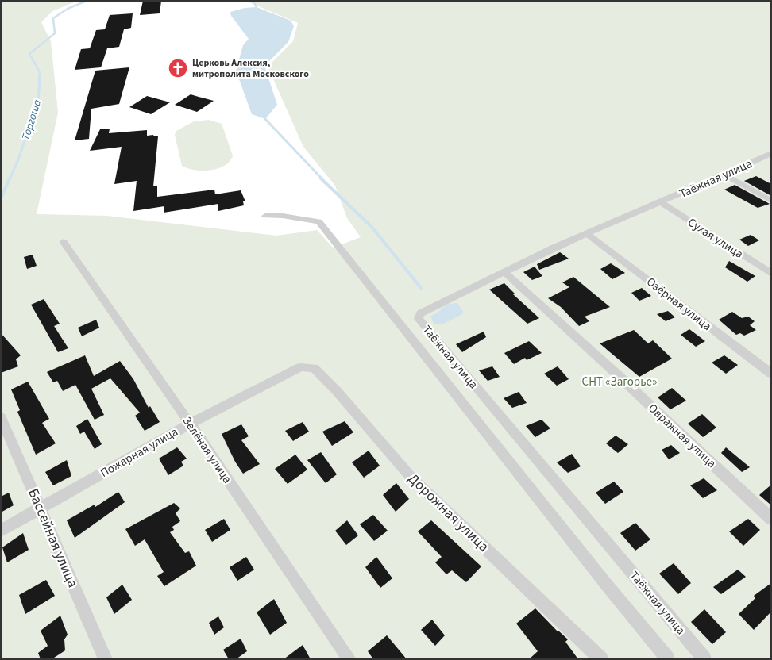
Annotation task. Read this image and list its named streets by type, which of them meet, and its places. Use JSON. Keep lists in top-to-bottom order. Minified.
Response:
{"streets":{"street":["Таёжная улица","Сухая улица","Озёрная улица","Овражная улица","Зелёная улица","Пожарная улица","Дорожная улица","Бассейная улица"]},"crossings":[["Таёжная улица","Сухая улица"],["Таёжная улица","Озёрная улица"],["Таёжная улица","Овражная улица"],["Зелёная улица","Пожарная улица"],["Пожарная улица","Дорожная улица"],["Пожарная улица","Бассейная улица"]],"water":["Торгоша"],"parks":["СНТ «Загорье»"],"places":{"church":["Церковь Алексия, митрополита Московского"]}}
